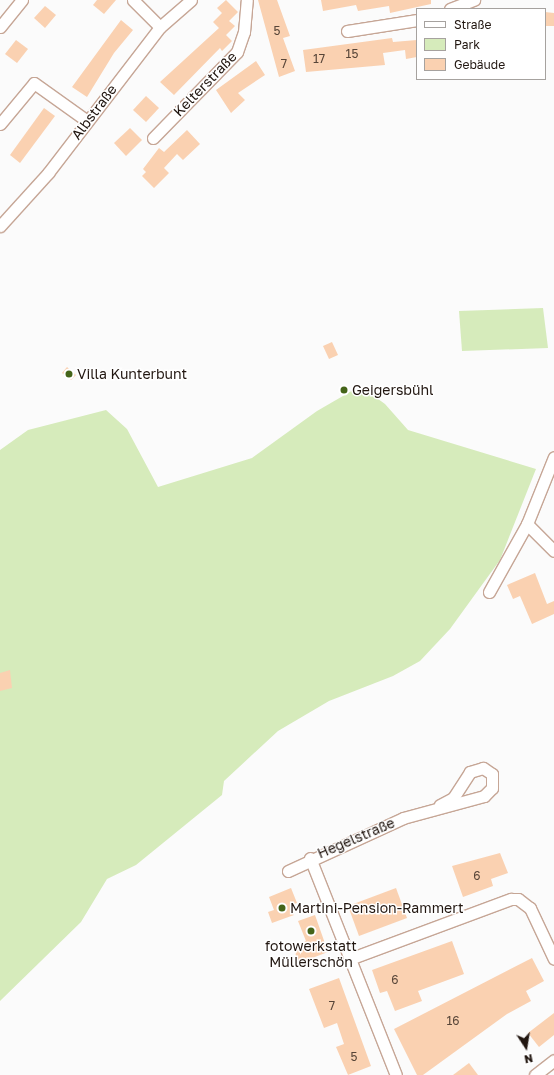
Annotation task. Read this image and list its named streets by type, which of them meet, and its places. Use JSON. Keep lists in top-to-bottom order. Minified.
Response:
{"streets":{"street":["Kelterstraße","Albstraße","Hegelstraße"]},"places":["Villa Kunterbunt","Geigersbühl","Martini-Pension-Rammert","fotowerkstatt Müllerschön"],"house_numbers":["5","15","17","7","6","6","7","16","5"],"legend":["Straße","Park","Gebäude"],"north":"bottom"}
